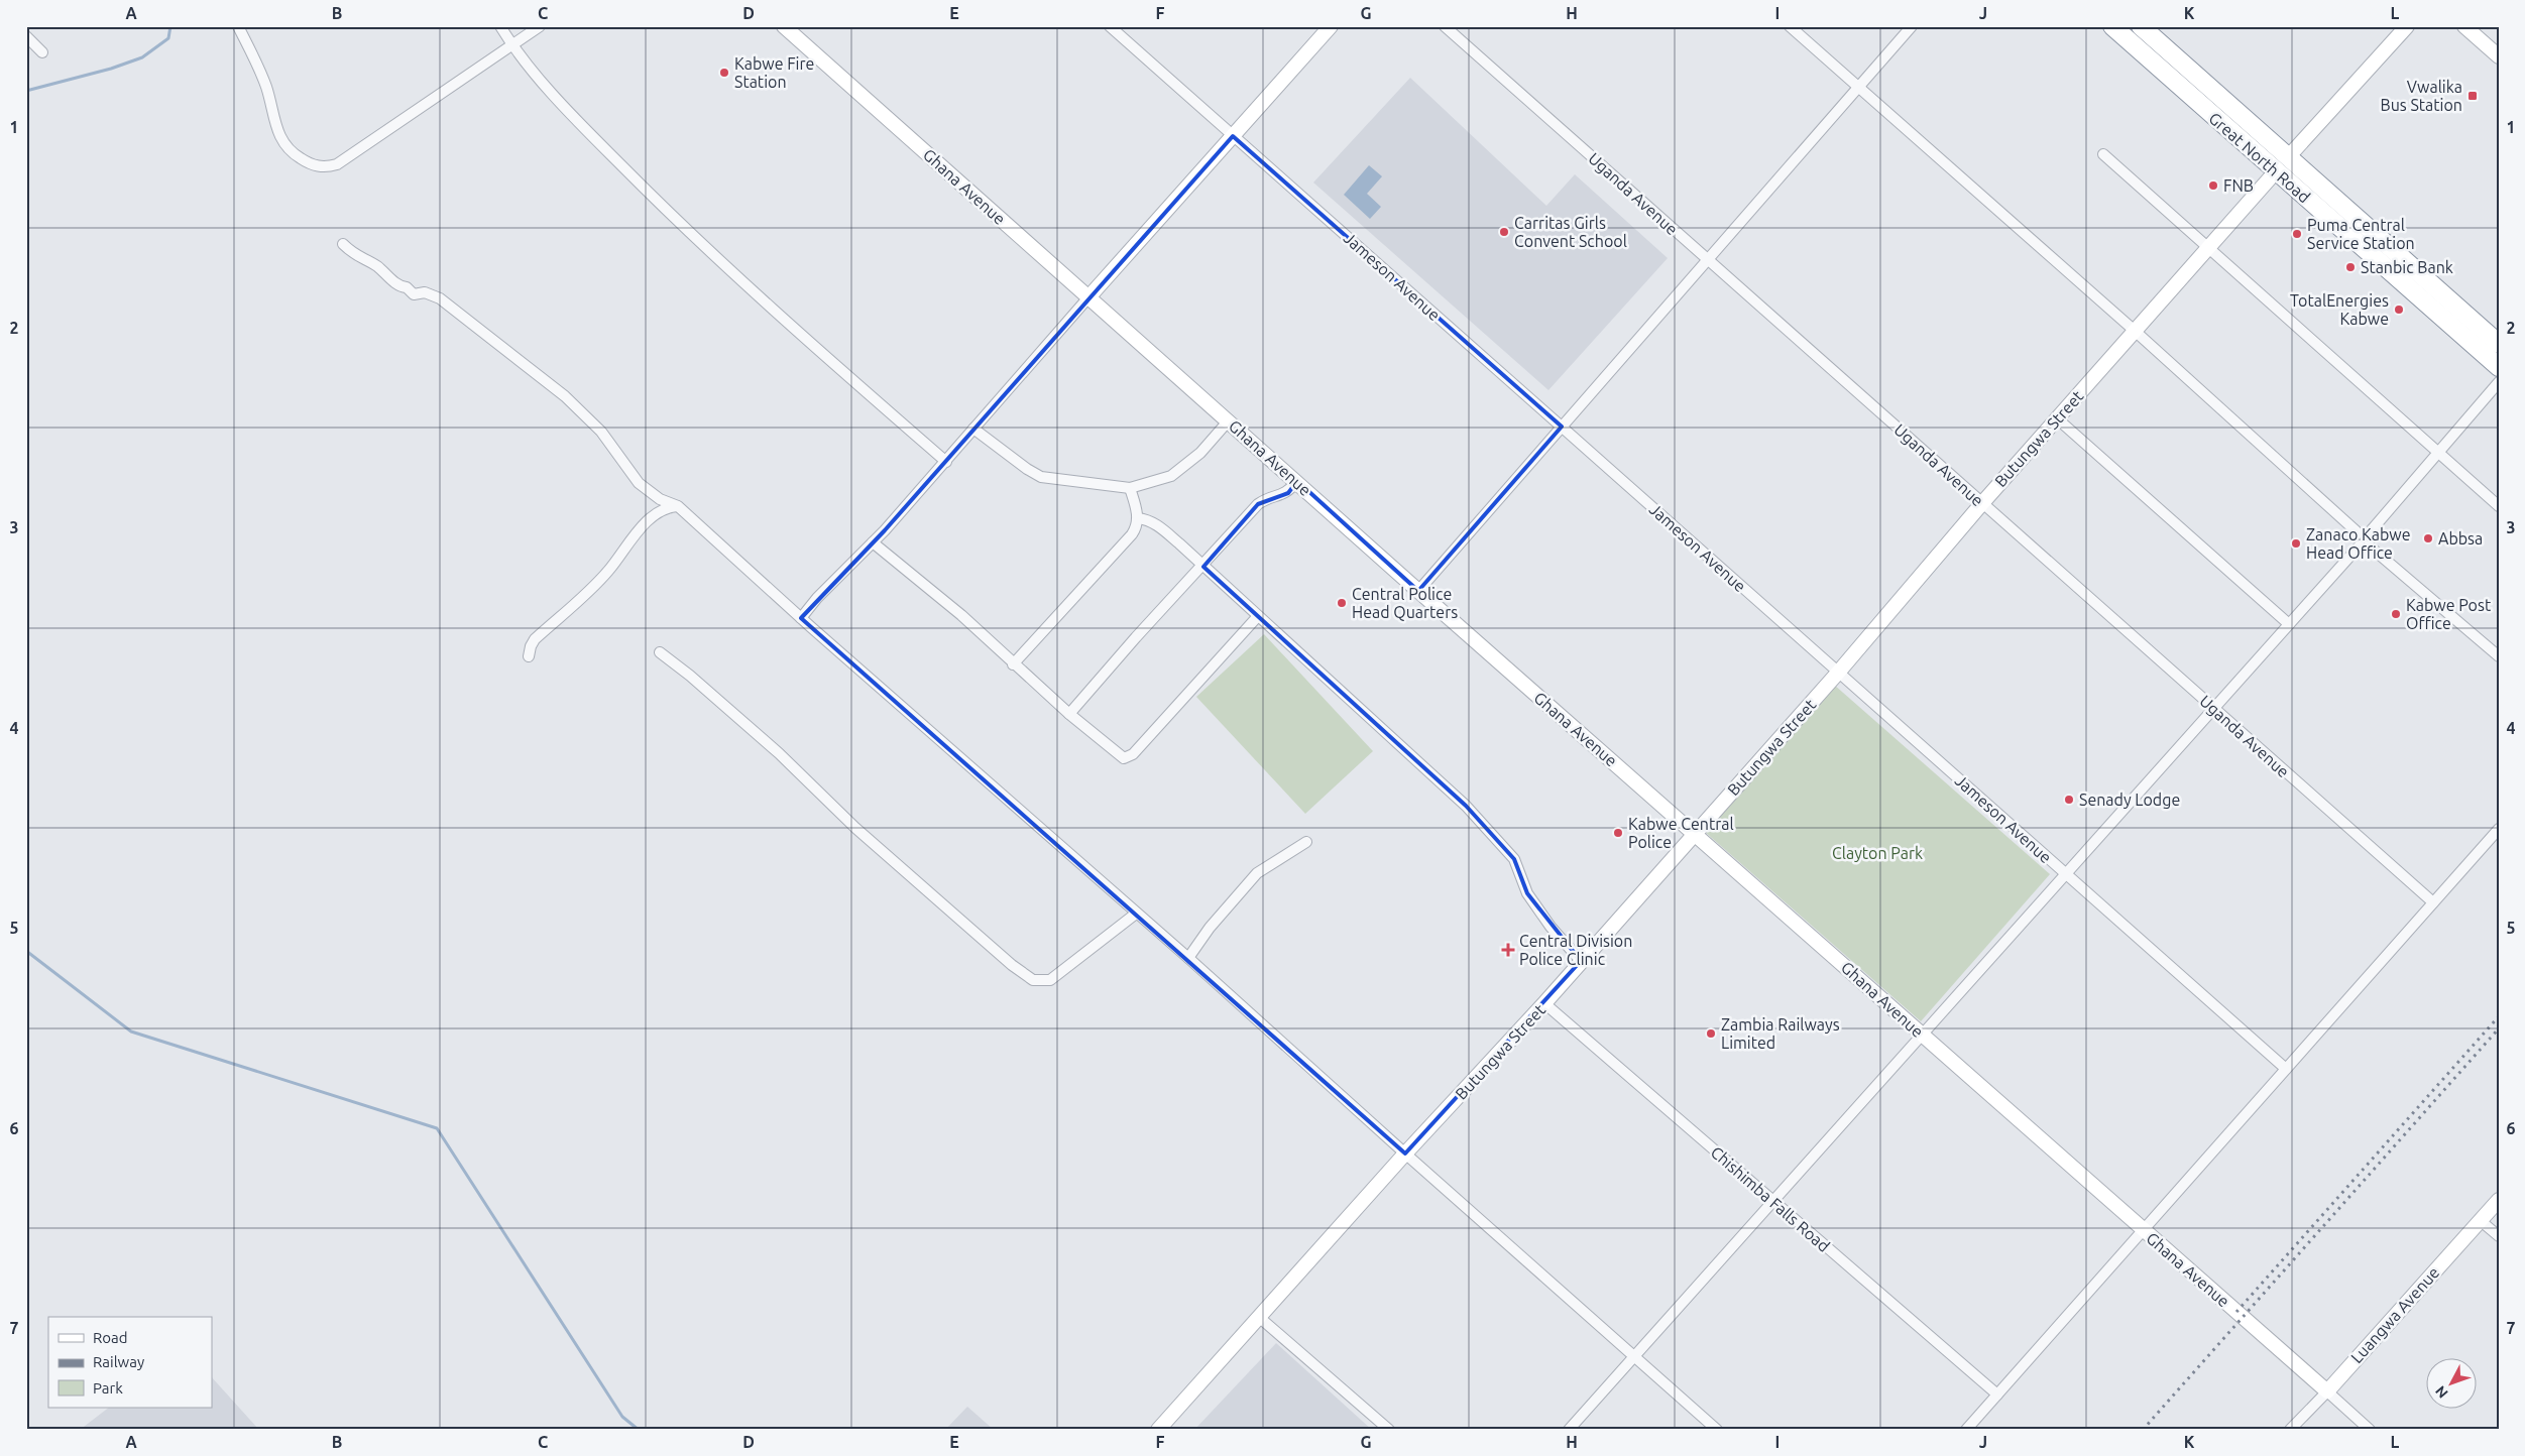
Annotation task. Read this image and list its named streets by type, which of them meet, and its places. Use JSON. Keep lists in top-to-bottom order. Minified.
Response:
{"streets":{"highway":["Great North Road"],"main road":["Ghana Avenue","Butungwa Street","Luangwa Avenue"],"street":["Uganda Avenue","Jameson Avenue","Chishimba Falls Road"]},"crossings":[["Great North Road","Butungwa Street"],["Ghana Avenue","Butungwa Street"],["Ghana Avenue","Luangwa Avenue"],["Uganda Avenue","Butungwa Street"],["Jameson Avenue","Butungwa Street"],["Butungwa Street","Chishimba Falls Road"]],"parks":["Clayton Park"],"places":{"other":["Kabwe Fire Station","FNB","Carritas Girls Convent School","Puma Central Service Station","Stanbic Bank","TotalEnergies Kabwe","Abbsa","Zanaco Kabwe Head Office","Central Police Head Quarters","Kabwe Post Office","Senady Lodge","Kabwe Central Police","Zambia Railways Limited"],"transit":["Vwalika Bus Station"],"health":["Central Division Police Clinic"]},"legend":["Road","Railway","Park"],"north":"bottom left","grid":{"columns":["A","B","C","D","E","F","G","H","I","J","K","L"],"rows":["1","2","3","4","5","6","7"]}}
